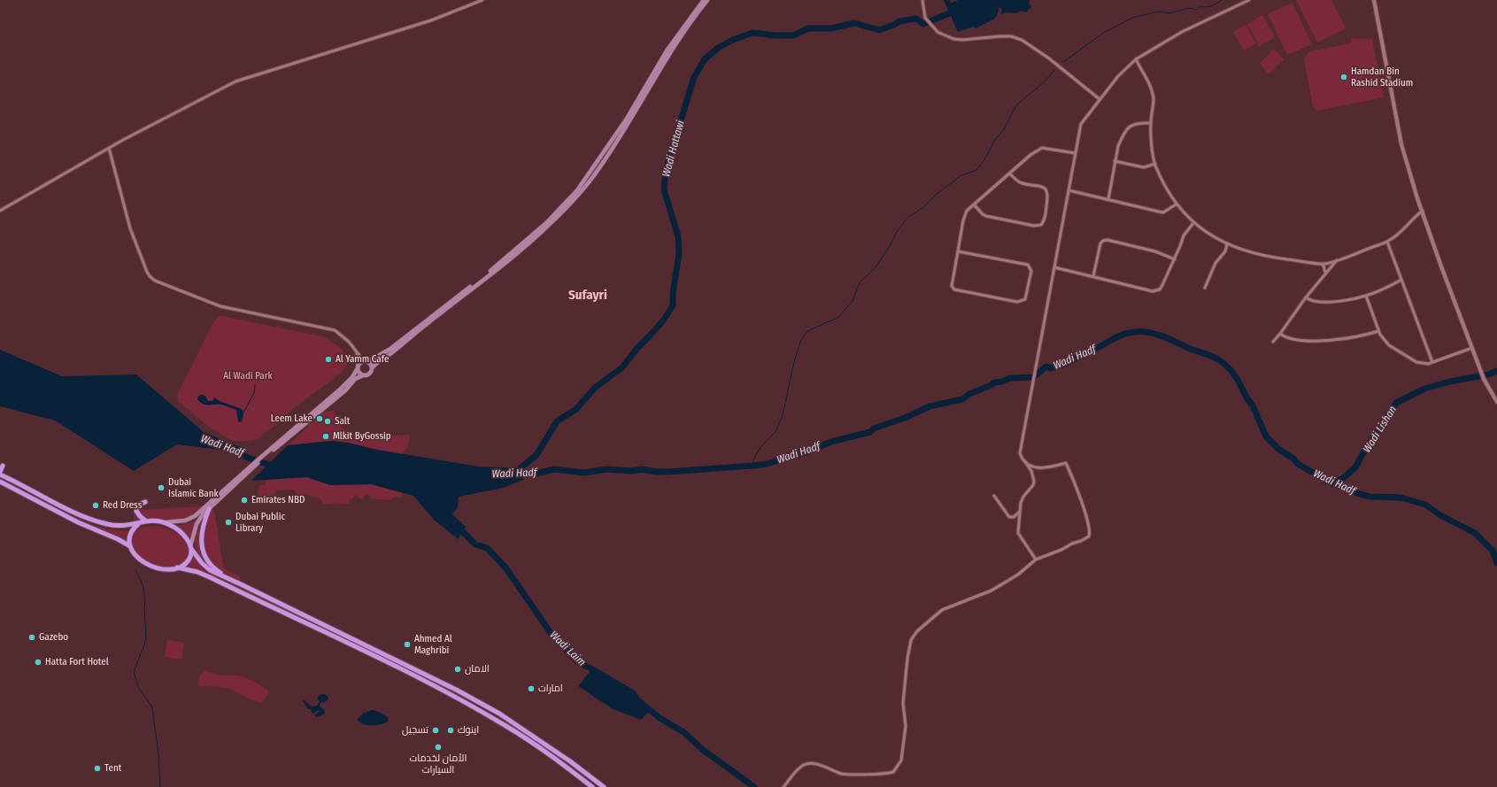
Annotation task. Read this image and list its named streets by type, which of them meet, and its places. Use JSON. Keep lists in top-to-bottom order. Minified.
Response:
{"districts":["Sufayri"],"water":["Wadi Hattawi","Wadi Hadf","Wadi Lishan","Wadi Laim"],"parks":["Al Wadi Park"],"places":["Hamdan Bin Rashid Stadium","Al Yamm Cafe","Leem Lake","Salt","Mlkit ByGossip","Dubai Islamic Bank","Emirates NBD","Red Dress","Dubai Public Library","Gazebo","Ahmed Al Maghribi","Hatta Fort Hotel","الامان","امارات","تسجيل","اينوك","الأمان لخدمات السيارات","Tent"]}
